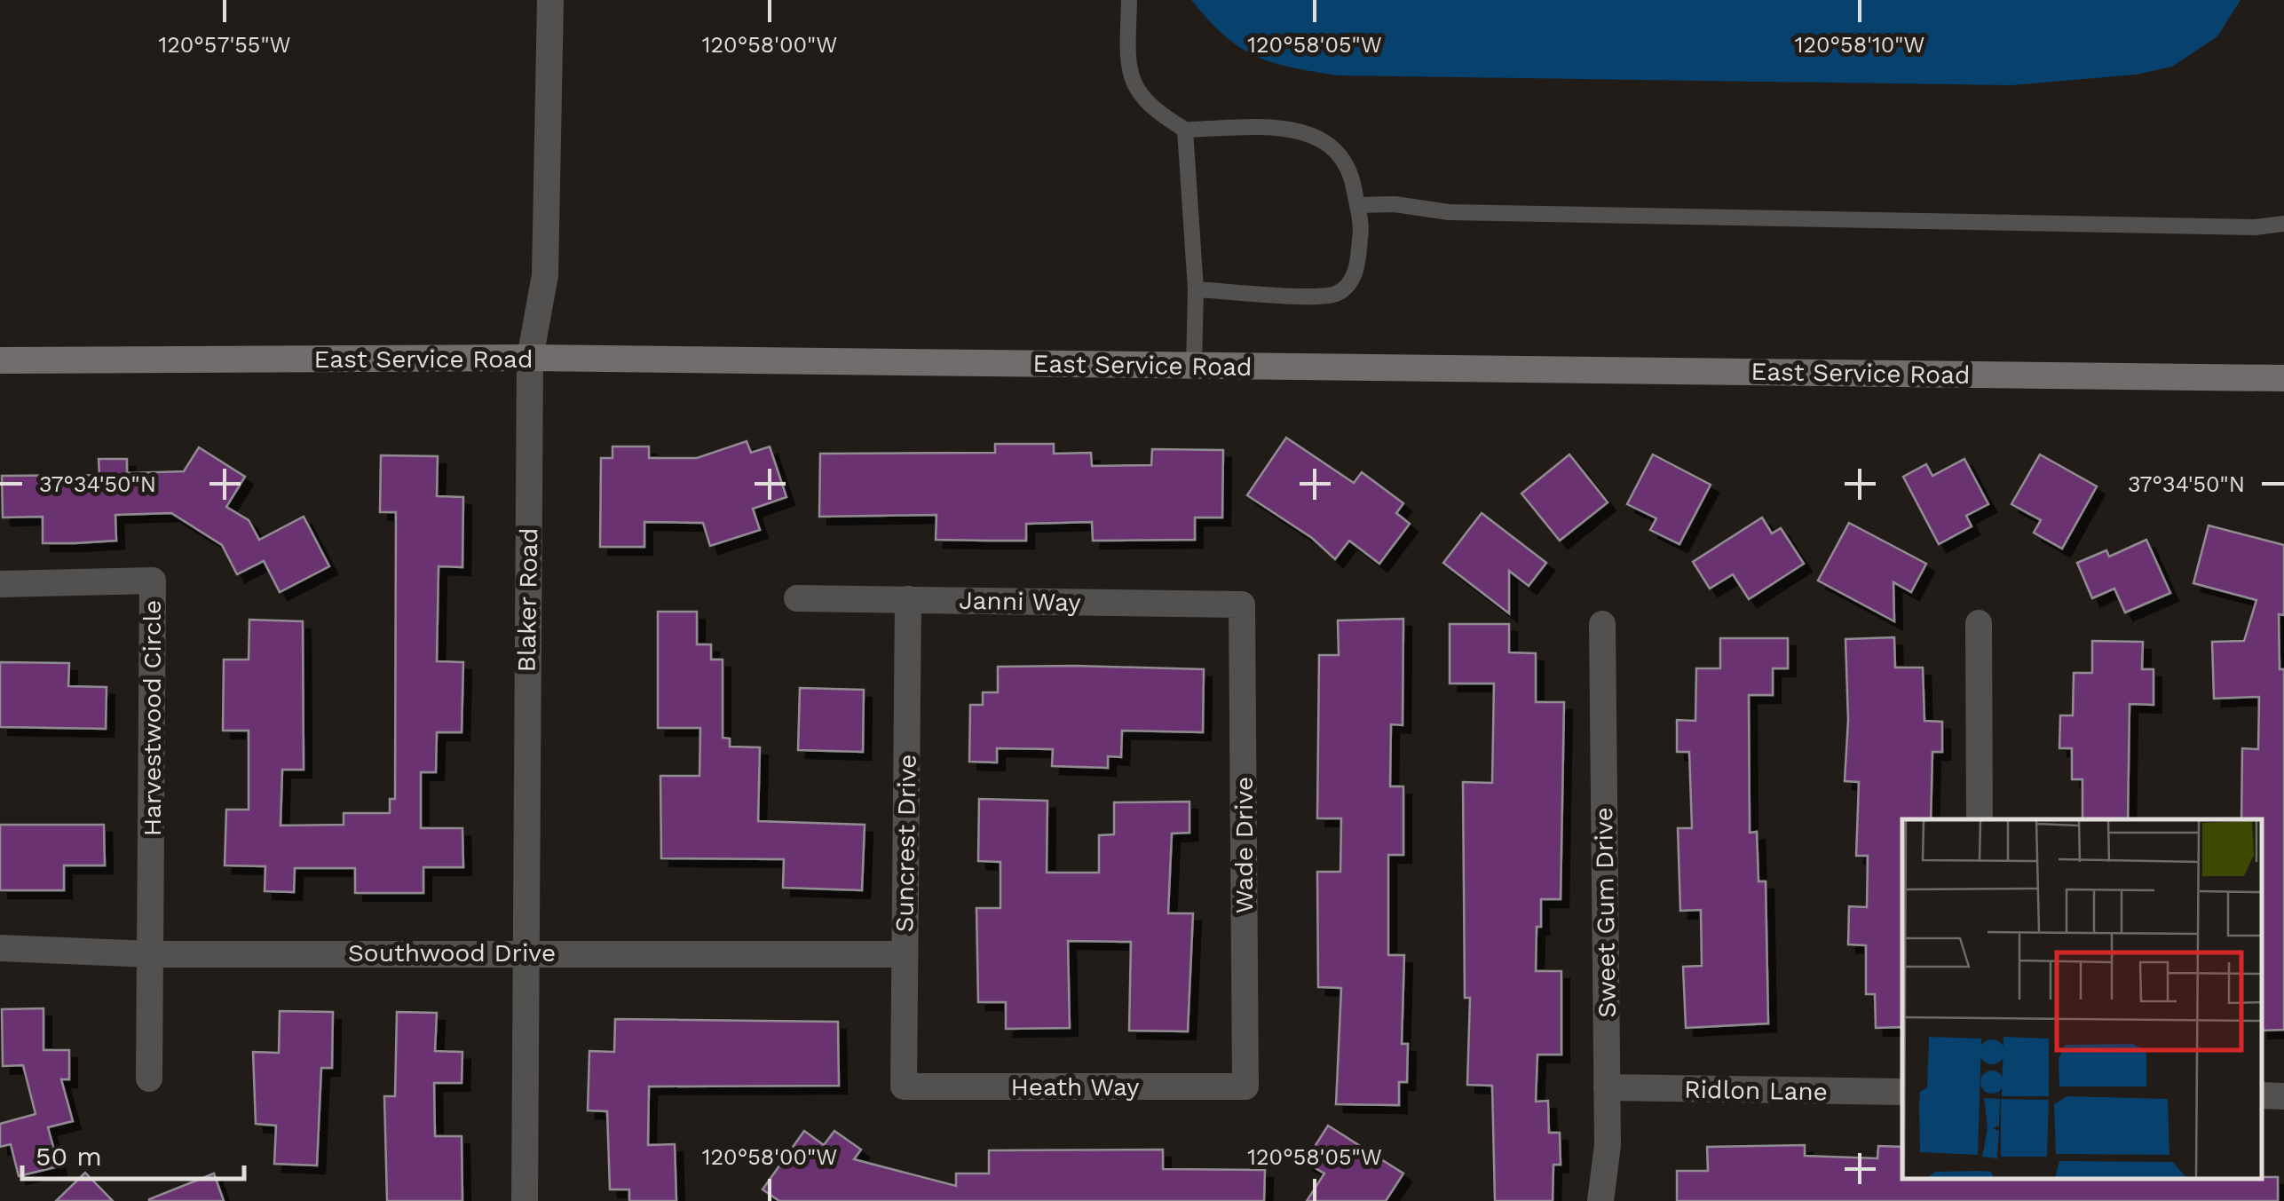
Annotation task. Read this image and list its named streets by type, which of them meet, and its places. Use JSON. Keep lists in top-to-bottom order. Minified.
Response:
{"streets":{"street":["East Service Road","Blaker Road","Janni Way","Harvestwood Circle","Suncrest Drive","Wade Drive","Sweet Gum Drive","Southwood Drive","Heath Way","Ridlon Lane"]},"crossings":[["East Service Road","Blaker Road"],["Blaker Road","Southwood Drive"],["Janni Way","Suncrest Drive"],["Janni Way","Wade Drive"],["Harvestwood Circle","Southwood Drive"],["Suncrest Drive","Southwood Drive"],["Suncrest Drive","Heath Way"],["Wade Drive","Heath Way"],["Sweet Gum Drive","Ridlon Lane"]],"scale_bar":"50 m","coordinates":["120°57'55\"W","120°58'00\"W","120°58'05\"W","120°58'10\"W","37°34'50\"N"]}
